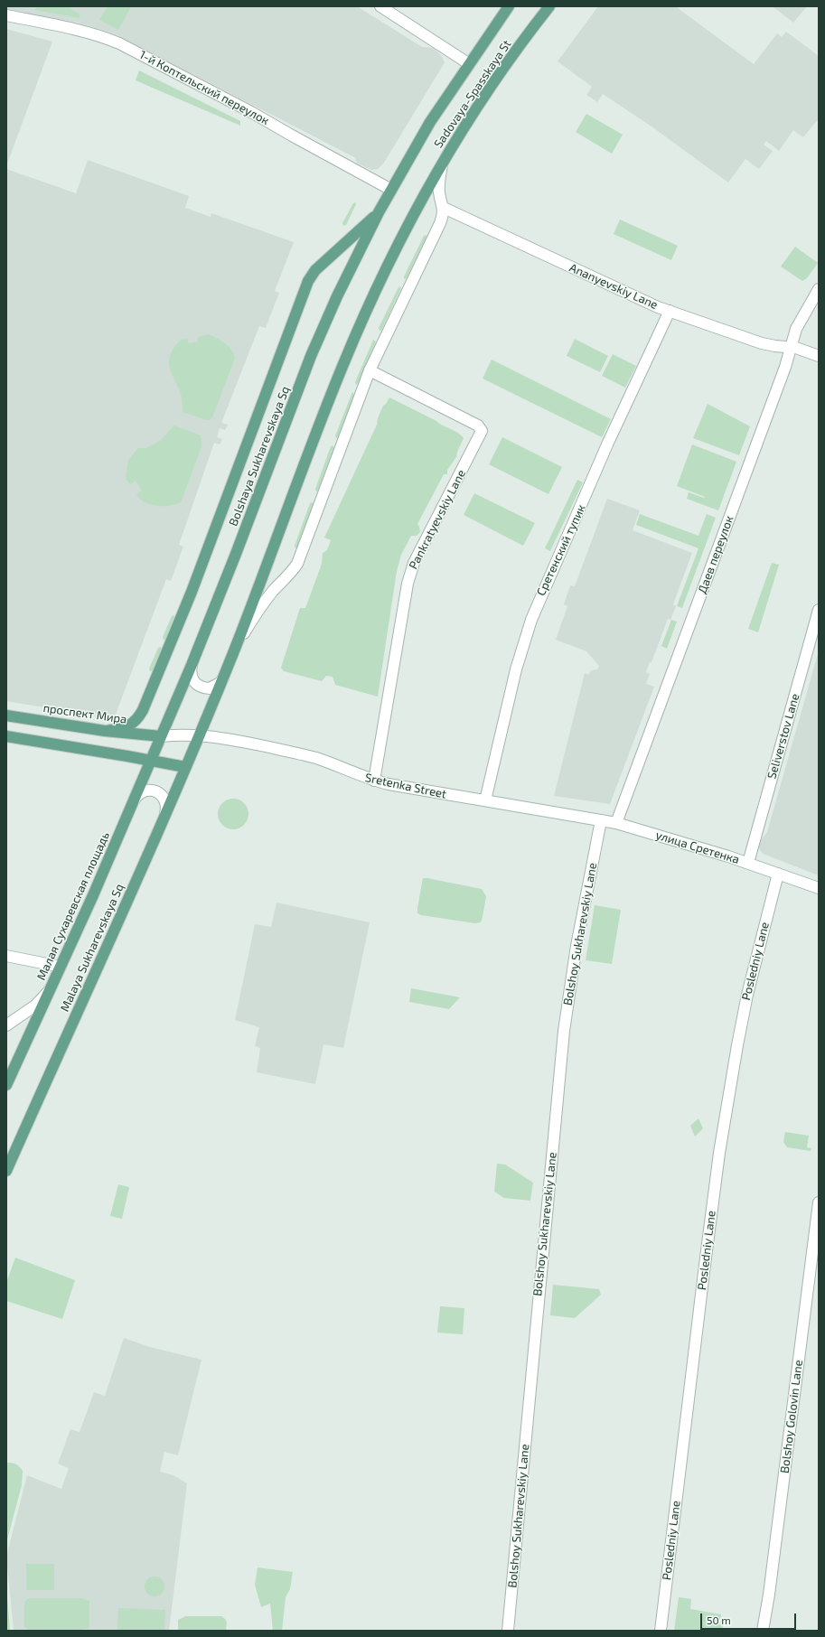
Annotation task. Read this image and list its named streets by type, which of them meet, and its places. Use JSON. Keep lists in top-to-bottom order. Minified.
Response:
{"streets":{"main road":["Sadovaya-Spasskaya St","Bolshaya Sukharevskaya Sq","проспект Мира","Малая Сухаревская площадь","Malaya Sukharevskaya Sq"],"street":["1-й Коптельский переулок","Ananyevskiy Lane","Pankratyevskiy Lane","Сретенский тупик","Даев переулок","Seliverstov Lane","Sretenka Street","улица Сретенка","Bolshoy Sukharevskiy Lane","Posledniy Lane","Bolshoy Golovin Lane"]},"crossings":[["1-й Коптельский переулок","Sadovaya-Spasskaya St"],["1-й Коптельский переулок","Bolshaya Sukharevskaya Sq"],["Sadovaya-Spasskaya St","Bolshaya Sukharevskaya Sq"],["Ananyevskiy Lane","Сретенский тупик"],["Ananyevskiy Lane","Даев переулок"],["Bolshaya Sukharevskaya Sq","проспект Мира"],["Bolshaya Sukharevskaya Sq","Sretenka Street"],["Bolshaya Sukharevskaya Sq","Малая Сухаревская площадь"],["Pankratyevskiy Lane","Sretenka Street"],["Сретенский тупик","Sretenka Street"],["Сретенский тупик","улица Сретенка"],["Даев переулок","улица Сретенка"],["проспект Мира","Sretenka Street"],["проспект Мира","Малая Сухаревская площадь"],["Seliverstov Lane","улица Сретенка"],["Sretenka Street","улица Сретенка"],["Sretenka Street","Малая Сухаревская площадь"],["Sretenka Street","Malaya Sukharevskaya Sq"],["улица Сретенка","Bolshoy Sukharevskiy Lane"],["улица Сретенка","Posledniy Lane"]],"scale_bar":"50 m"}
